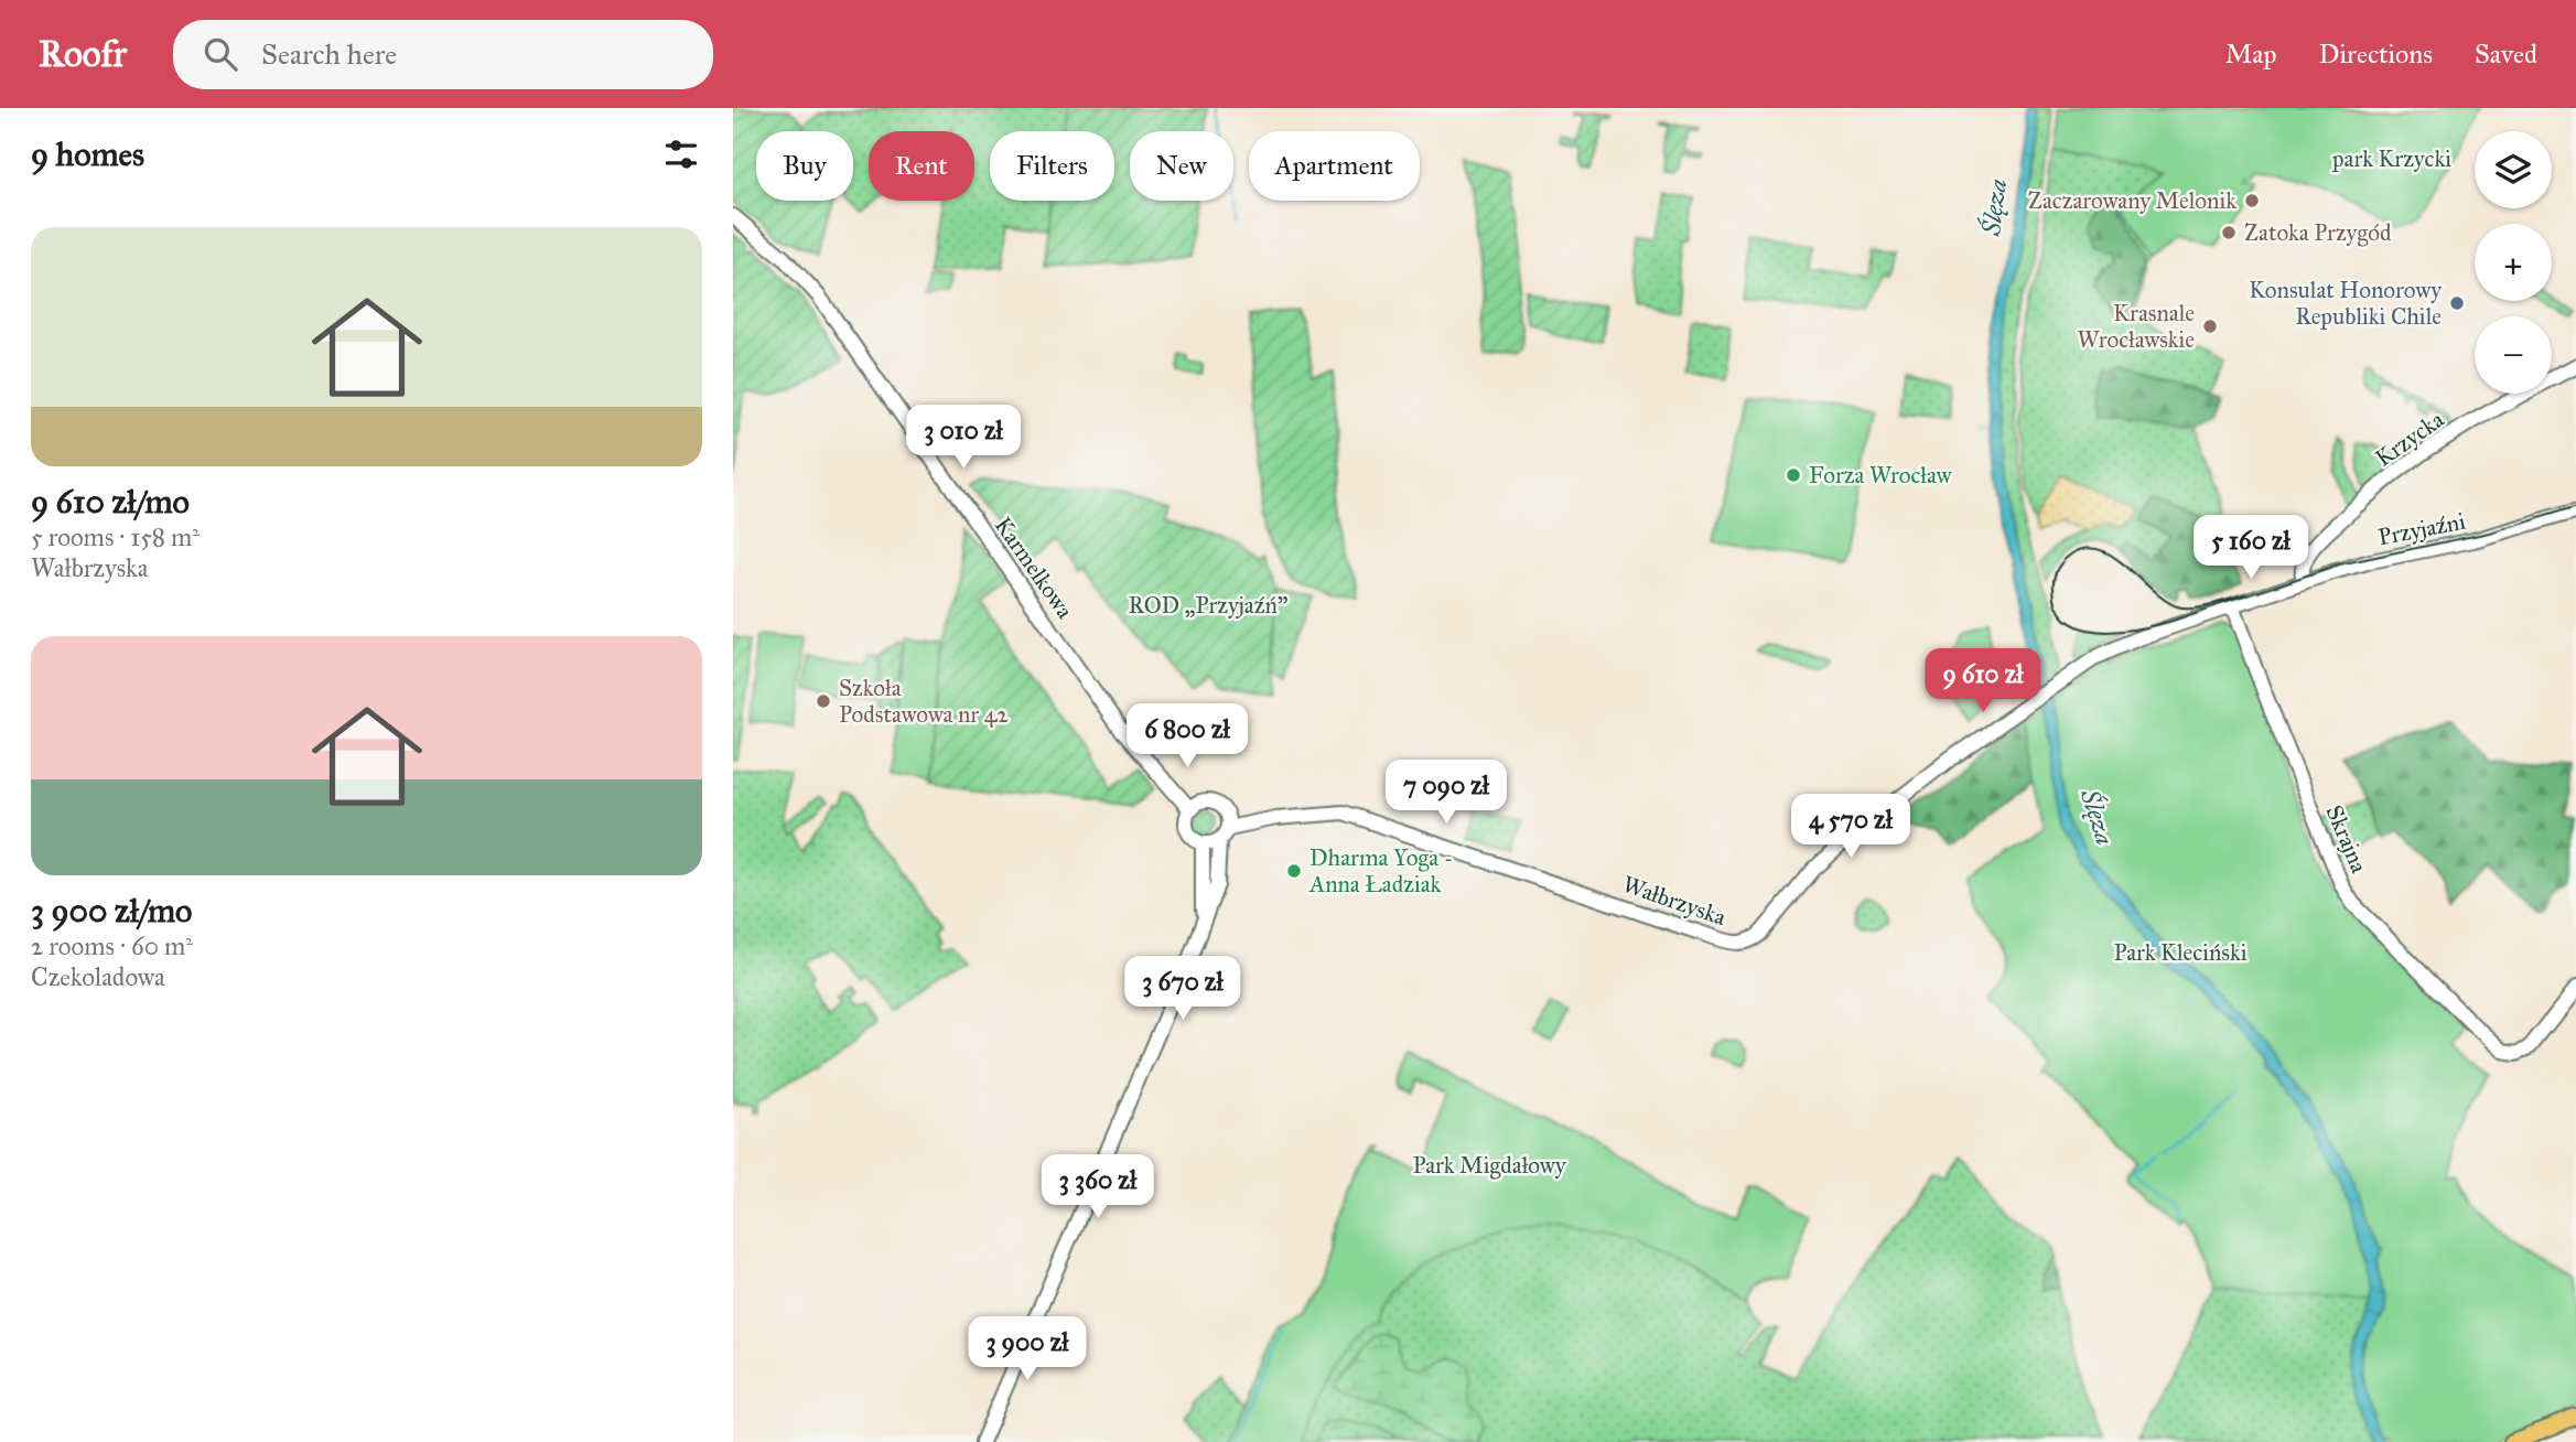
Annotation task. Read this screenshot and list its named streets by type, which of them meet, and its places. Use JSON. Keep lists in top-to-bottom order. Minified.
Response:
{"streets":{"street":["Krzycka","Przyjaźni","Karmelkowa","Skrajna","Wałbrzyska"]},"crossings":[["Krzycka","Przyjaźni"],["Przyjaźni","Skrajna"],["Przyjaźni","Wałbrzyska"],["Karmelkowa","Wałbrzyska"],["Skrajna","Wałbrzyska"]],"water":["Ślęza"],"parks":["park Krzycki","ROD „Przyjaźń”","Park Kleciński","Park Migdałowy"],"places":["Zaczarowany Melonik","Zatoka Przygód","Konsulat Honorowy Republiki Chile","Krasnale Wrocławskie","Forza Wrocław","Szkoła Podstawowa nr 42","Dharma Yoga - Anna Ładziak"],"page":{"header":"Roofr","search":"Search here","nav":["Map","Directions","Saved"],"heading":"9 homes","map_buttons":["+","−"],"chip":["Buy","Rent","Filters","New","Apartment"],"list":[{"name":"9 610 zł/mo","note":"5 rooms · 158 m² · Wałbrzyska"},{"name":"3 900 zł/mo","note":"2 rooms · 60 m² · Czekoladowa"}],"price":["3 010 zł","5 160 zł","9 610 zł","6 800 zł","7 090 zł","4 570 zł","3 670 zł","3 360 zł","3 900 zł"]}}
